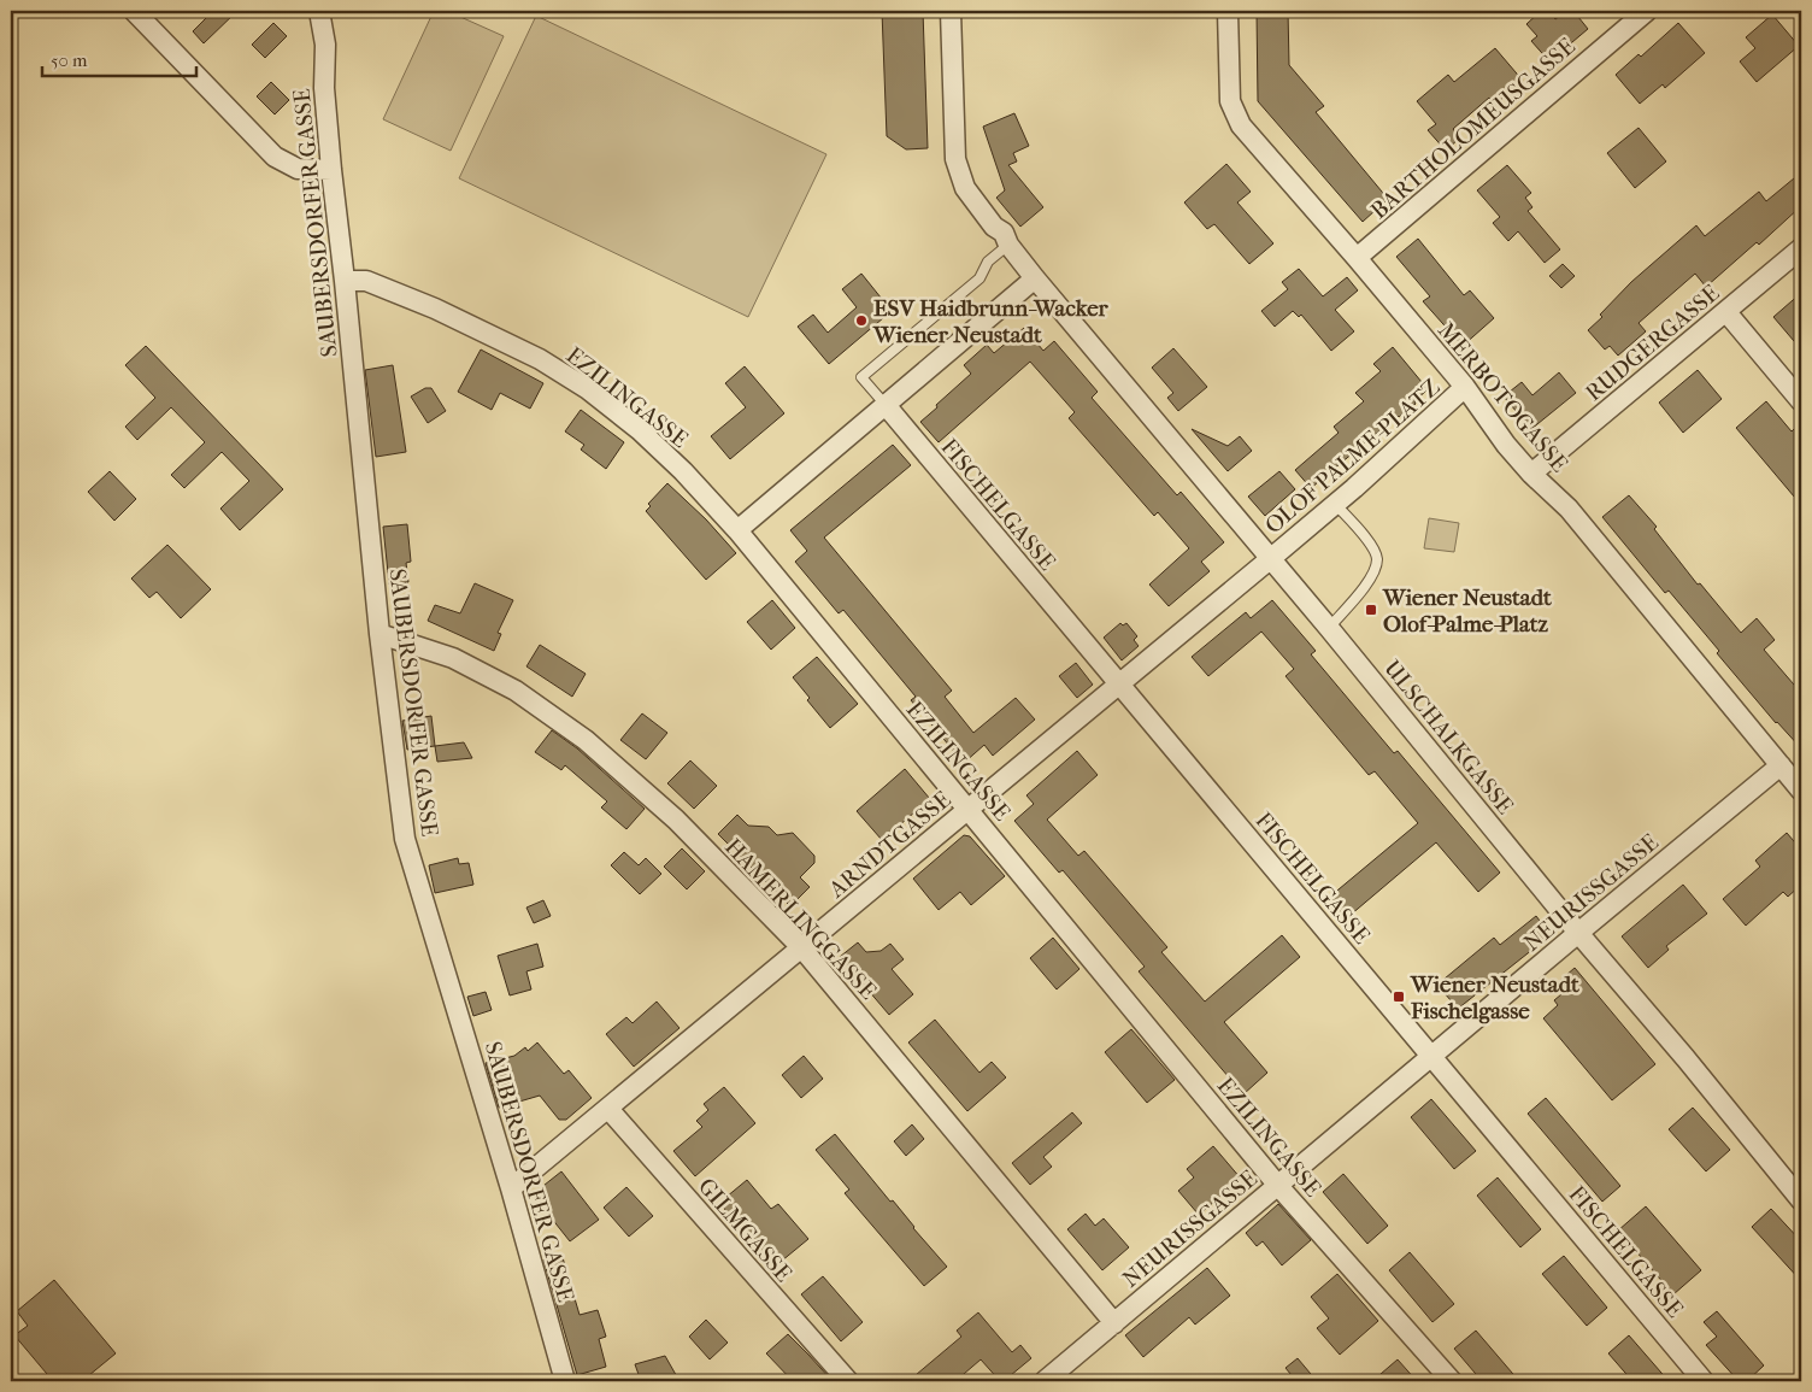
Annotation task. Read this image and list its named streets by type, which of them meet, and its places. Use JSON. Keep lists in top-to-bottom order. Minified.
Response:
{"streets":{"street":["BARTHOLOMEUSGASSE","SAUBERSDORFER GASSE","RUDGERGASSE","EZILINGASSE","MERBOTOGASSE","OLOF PALME-PLATZ","FISCHELGASSE","ULSCHALKGASSE","ARNDTGASSE","NEURISSGASSE","HAMERLINGGASSE","GILMGASSE"]},"crossings":[["BARTHOLOMEUSGASSE","MERBOTOGASSE"],["SAUBERSDORFER GASSE","EZILINGASSE"],["SAUBERSDORFER GASSE","ARNDTGASSE"],["SAUBERSDORFER GASSE","HAMERLINGGASSE"],["RUDGERGASSE","MERBOTOGASSE"],["EZILINGASSE","ARNDTGASSE"],["EZILINGASSE","NEURISSGASSE"],["MERBOTOGASSE","OLOF PALME-PLATZ"],["MERBOTOGASSE","NEURISSGASSE"],["OLOF PALME-PLATZ","ULSCHALKGASSE"],["OLOF PALME-PLATZ","ARNDTGASSE"],["FISCHELGASSE","ARNDTGASSE"],["FISCHELGASSE","NEURISSGASSE"],["ULSCHALKGASSE","ARNDTGASSE"],["ULSCHALKGASSE","NEURISSGASSE"],["ARNDTGASSE","HAMERLINGGASSE"],["ARNDTGASSE","GILMGASSE"],["NEURISSGASSE","HAMERLINGGASSE"]],"places":{"other":["ESV Haidbrunn-Wacker Wiener Neustadt"],"transit":["Wiener Neustadt Olof-Palme-Platz","Wiener Neustadt Fischelgasse"]},"scale_bar":"50 m"}
